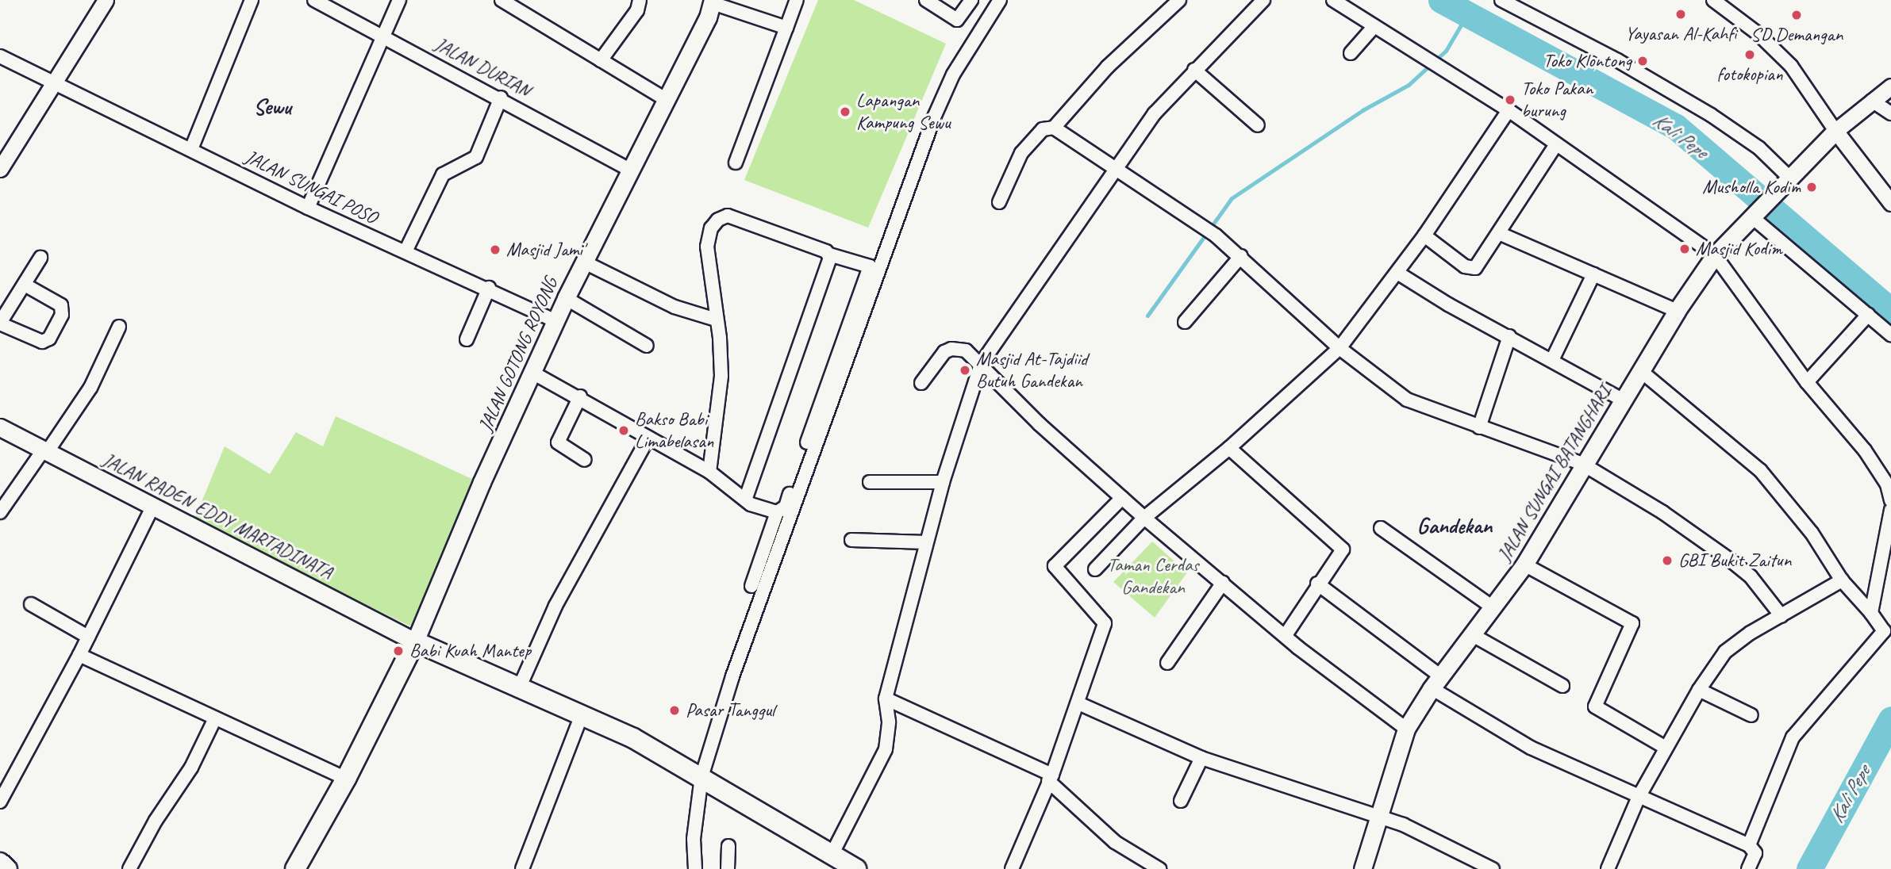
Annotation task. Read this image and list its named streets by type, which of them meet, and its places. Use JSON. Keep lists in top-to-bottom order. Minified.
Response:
{"streets":{"main road":["JALAN GOTONG ROYONG","JALAN SUNGAI BATANGHARI","JALAN RADEN EDDY MARTADINATA"],"street":["JALAN DURIAN","JALAN SUNGAI POSO"]},"crossings":[["JALAN DURIAN","JALAN GOTONG ROYONG"],["JALAN SUNGAI POSO","JALAN GOTONG ROYONG"],["JALAN GOTONG ROYONG","JALAN RADEN EDDY MARTADINATA"]],"districts":["Sewu","Gandekan"],"water":["Kali Pepe"],"parks":["Taman Cerdas Gandekan"],"places":["Yayasan Al-Kahfi","SD Demangan","fotokopian","Toko Klontong","Toko Pakan burung","Lapangan Kampung Sewu","Musholla Kodim","Masjid Kodim","Masjid Jami'","Masjid At-Tajdiid Butuh Gandekan","Bakso Babi Limabelasan","GBI Bukit Zaitun","Babi Kuah Mantep","Pasar Tanggul"]}
